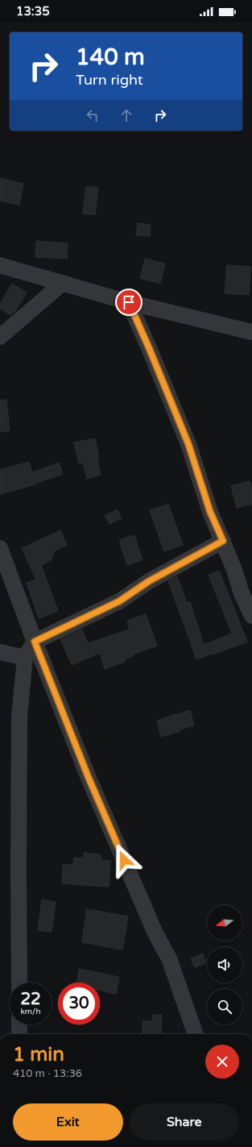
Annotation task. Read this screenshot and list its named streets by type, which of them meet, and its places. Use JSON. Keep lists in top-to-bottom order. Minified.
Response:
{"north":"left","page":{"status":"13:35","turn":["140 m","Turn right"],"speed":"22 km/h","limit":"30","heading":["1 min","410 m · 13:36"],"buttons":["Exit","Share"]}}
